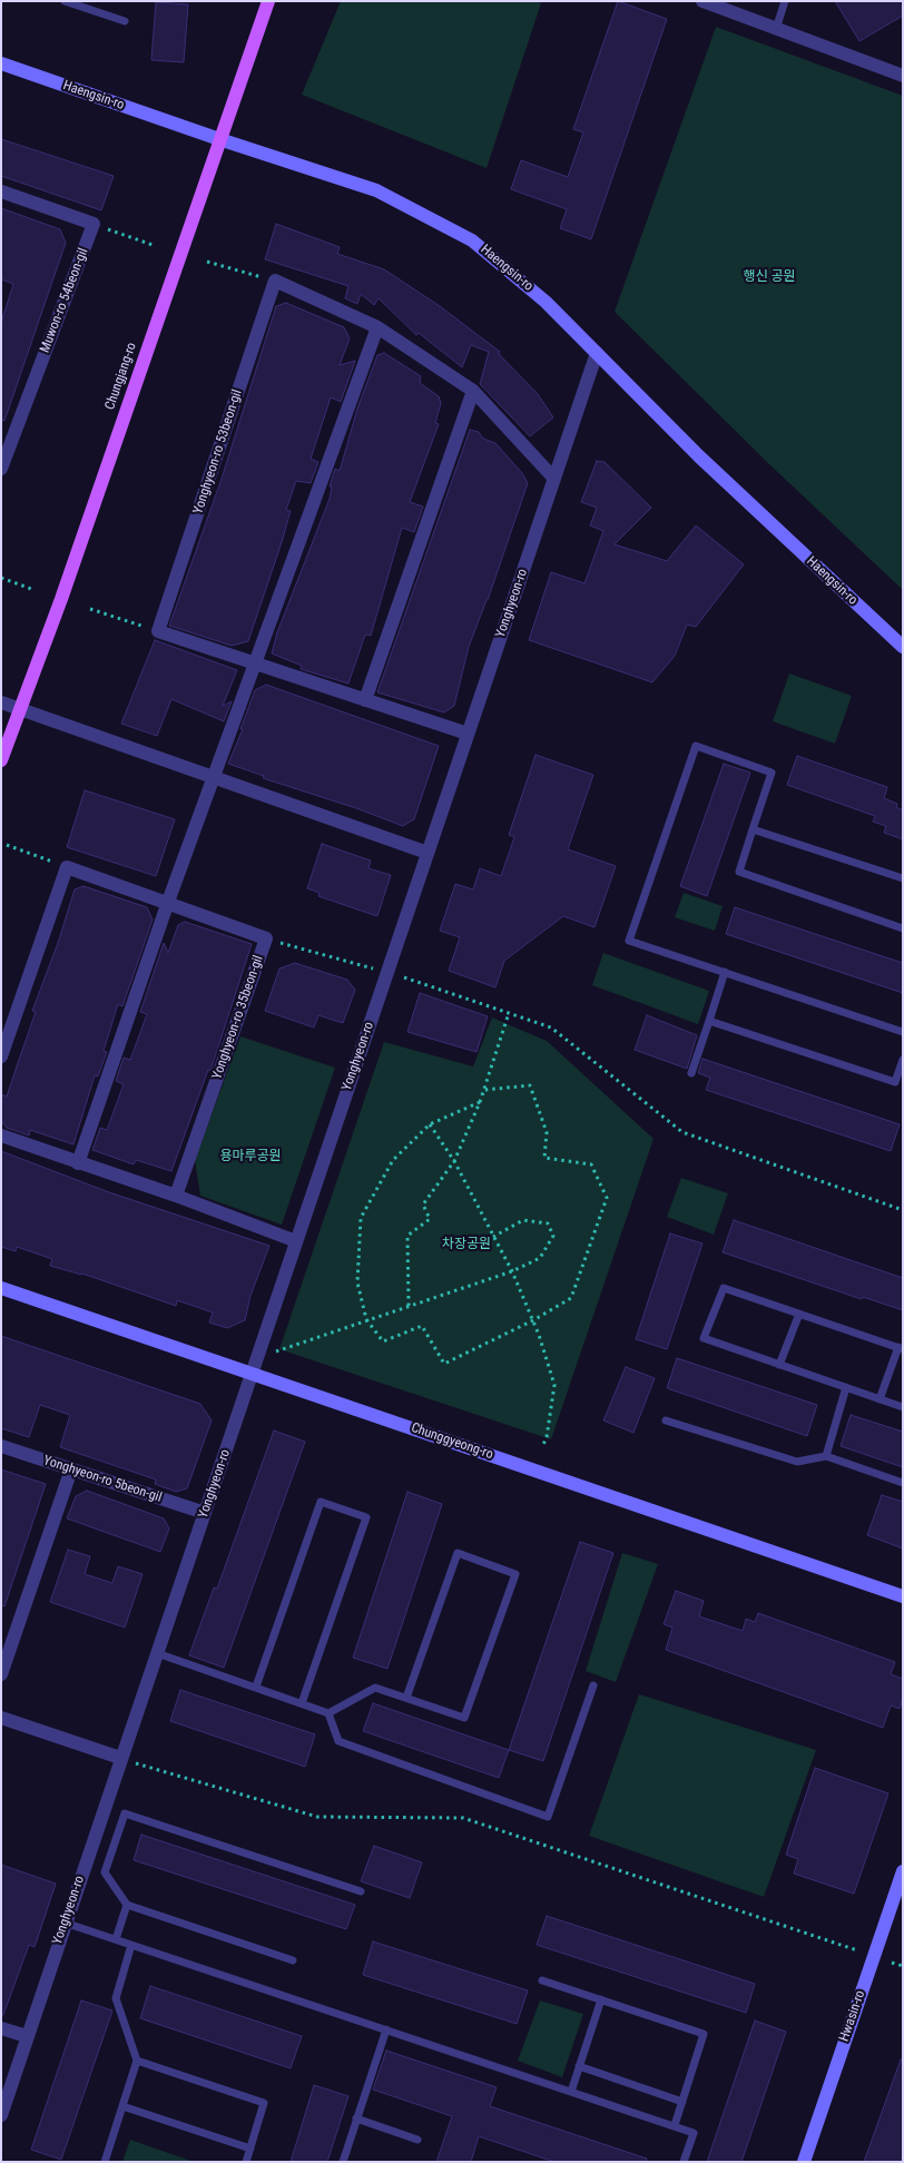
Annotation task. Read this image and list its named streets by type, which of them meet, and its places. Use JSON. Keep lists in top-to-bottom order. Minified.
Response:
{"streets":{"main road":["Haengsin-ro","Chungjang-ro","Chunggyeong-ro","Hwasin-ro"],"street":["Muwon-ro 54beon-gil","Yonghyeon-ro 53beon-gil","Yonghyeon-ro","Yonghyeon-ro 35beon-gil","Yonghyeon-ro 5beon-gil"]},"crossings":[["Haengsin-ro","Chungjang-ro"],["Haengsin-ro","Yonghyeon-ro"],["Yonghyeon-ro","Chunggyeong-ro"],["Yonghyeon-ro","Yonghyeon-ro 5beon-gil"]],"parks":["행신 공원","용마루공원","차장공원"]}
